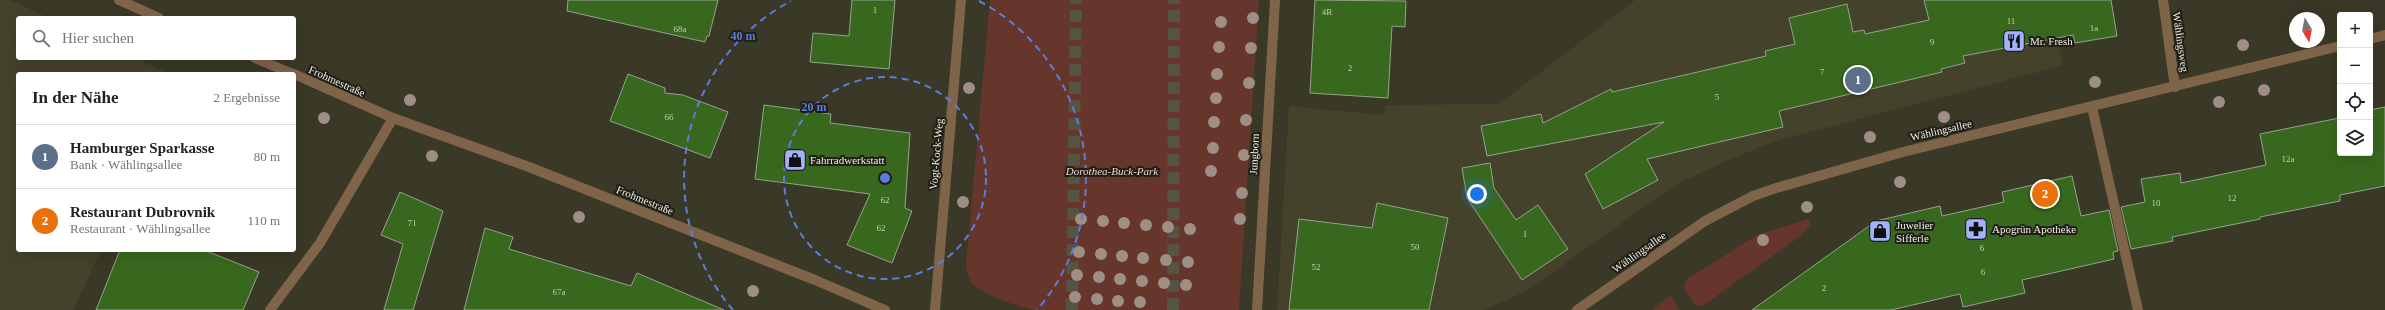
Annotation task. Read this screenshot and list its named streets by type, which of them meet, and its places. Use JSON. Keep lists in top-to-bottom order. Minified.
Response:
{"streets":{"street":["Wählingsweg","Frohmestraße","Wählingsallee","Vogt-Kock-Weg","Jungborn"]},"crossings":[["Wählingsweg","Wählingsallee"]],"parks":["Dorothea-Buck-Park"],"places":{"restaurant":["Mr. Fresh"],"shop":["Fahrradwerkstatt","Juwelier Sifferle"],"pharmacy":["Apogrün Apotheke"]},"house_numbers":["1","4R","11","1a","68a","9","2","7","5","66","12a","12","62","10","71","62","1","50","6","52","6","2","67a"],"north":"bottom","page":{"map_buttons":["+","−"],"search":"Hier suchen","pins":["1","2"],"heading":["In der Nähe","2 Ergebnisse"],"list":[{"mark":"1","name":"Hamburger Sparkasse","note":"Bank · Wählingsallee","value":"80 m"},{"mark":"2","name":"Restaurant Dubrovnik","note":"Restaurant · Wählingsallee","value":"110 m"}]},"rings":["40 m","20 m"]}
